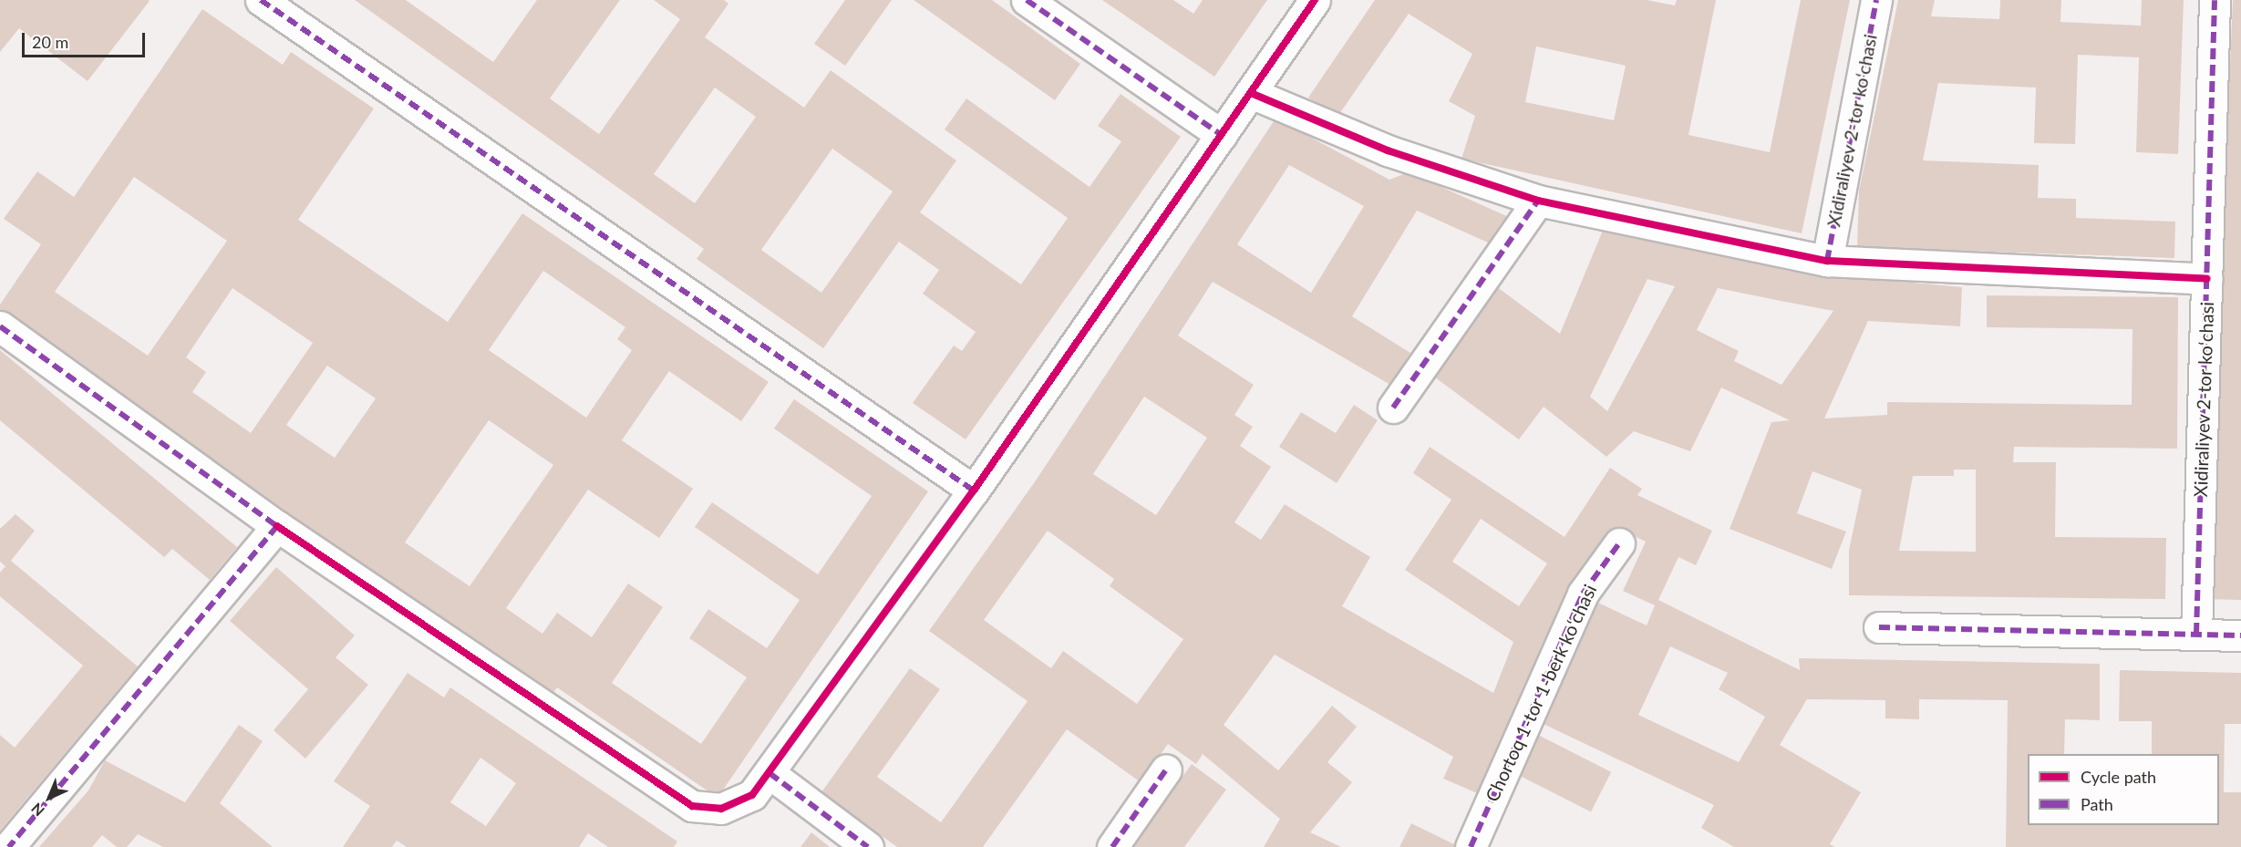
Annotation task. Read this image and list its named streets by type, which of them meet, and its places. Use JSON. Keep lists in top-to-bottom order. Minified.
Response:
{"streets":{"street":["Xidiraliyev 2-tor koʻchasi","Chortoq 1-tor 1-berk koʻchasi"]},"legend":["Cycle path","Path"],"scale_bar":"20 m","north":"bottom left"}
